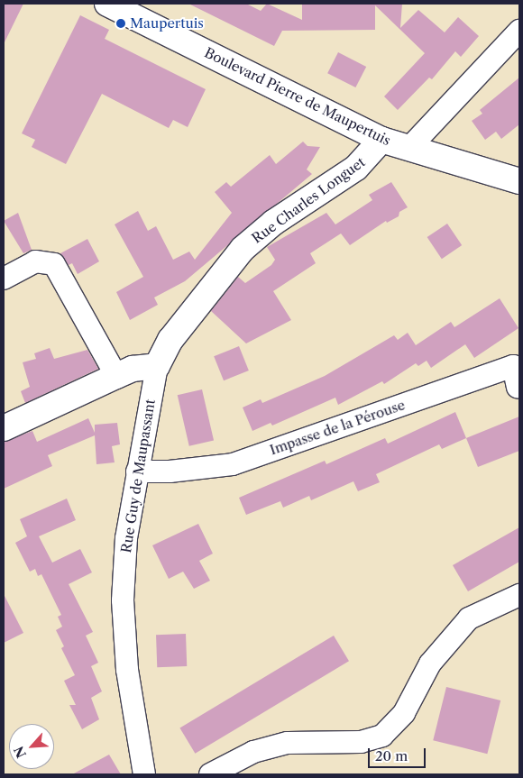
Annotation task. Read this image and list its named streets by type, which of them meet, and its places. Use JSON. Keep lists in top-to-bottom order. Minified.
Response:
{"streets":{"street":["Boulevard Pierre de Maupertuis","Rue Charles Longuet","Impasse de la Pérouse","Rue Guy de Maupassant"]},"crossings":[["Boulevard Pierre de Maupertuis","Rue Charles Longuet"],["Rue Charles Longuet","Rue Guy de Maupassant"],["Impasse de la Pérouse","Rue Guy de Maupassant"]],"places":["Maupertuis"],"scale_bar":"20 m","north":"bottom left"}
